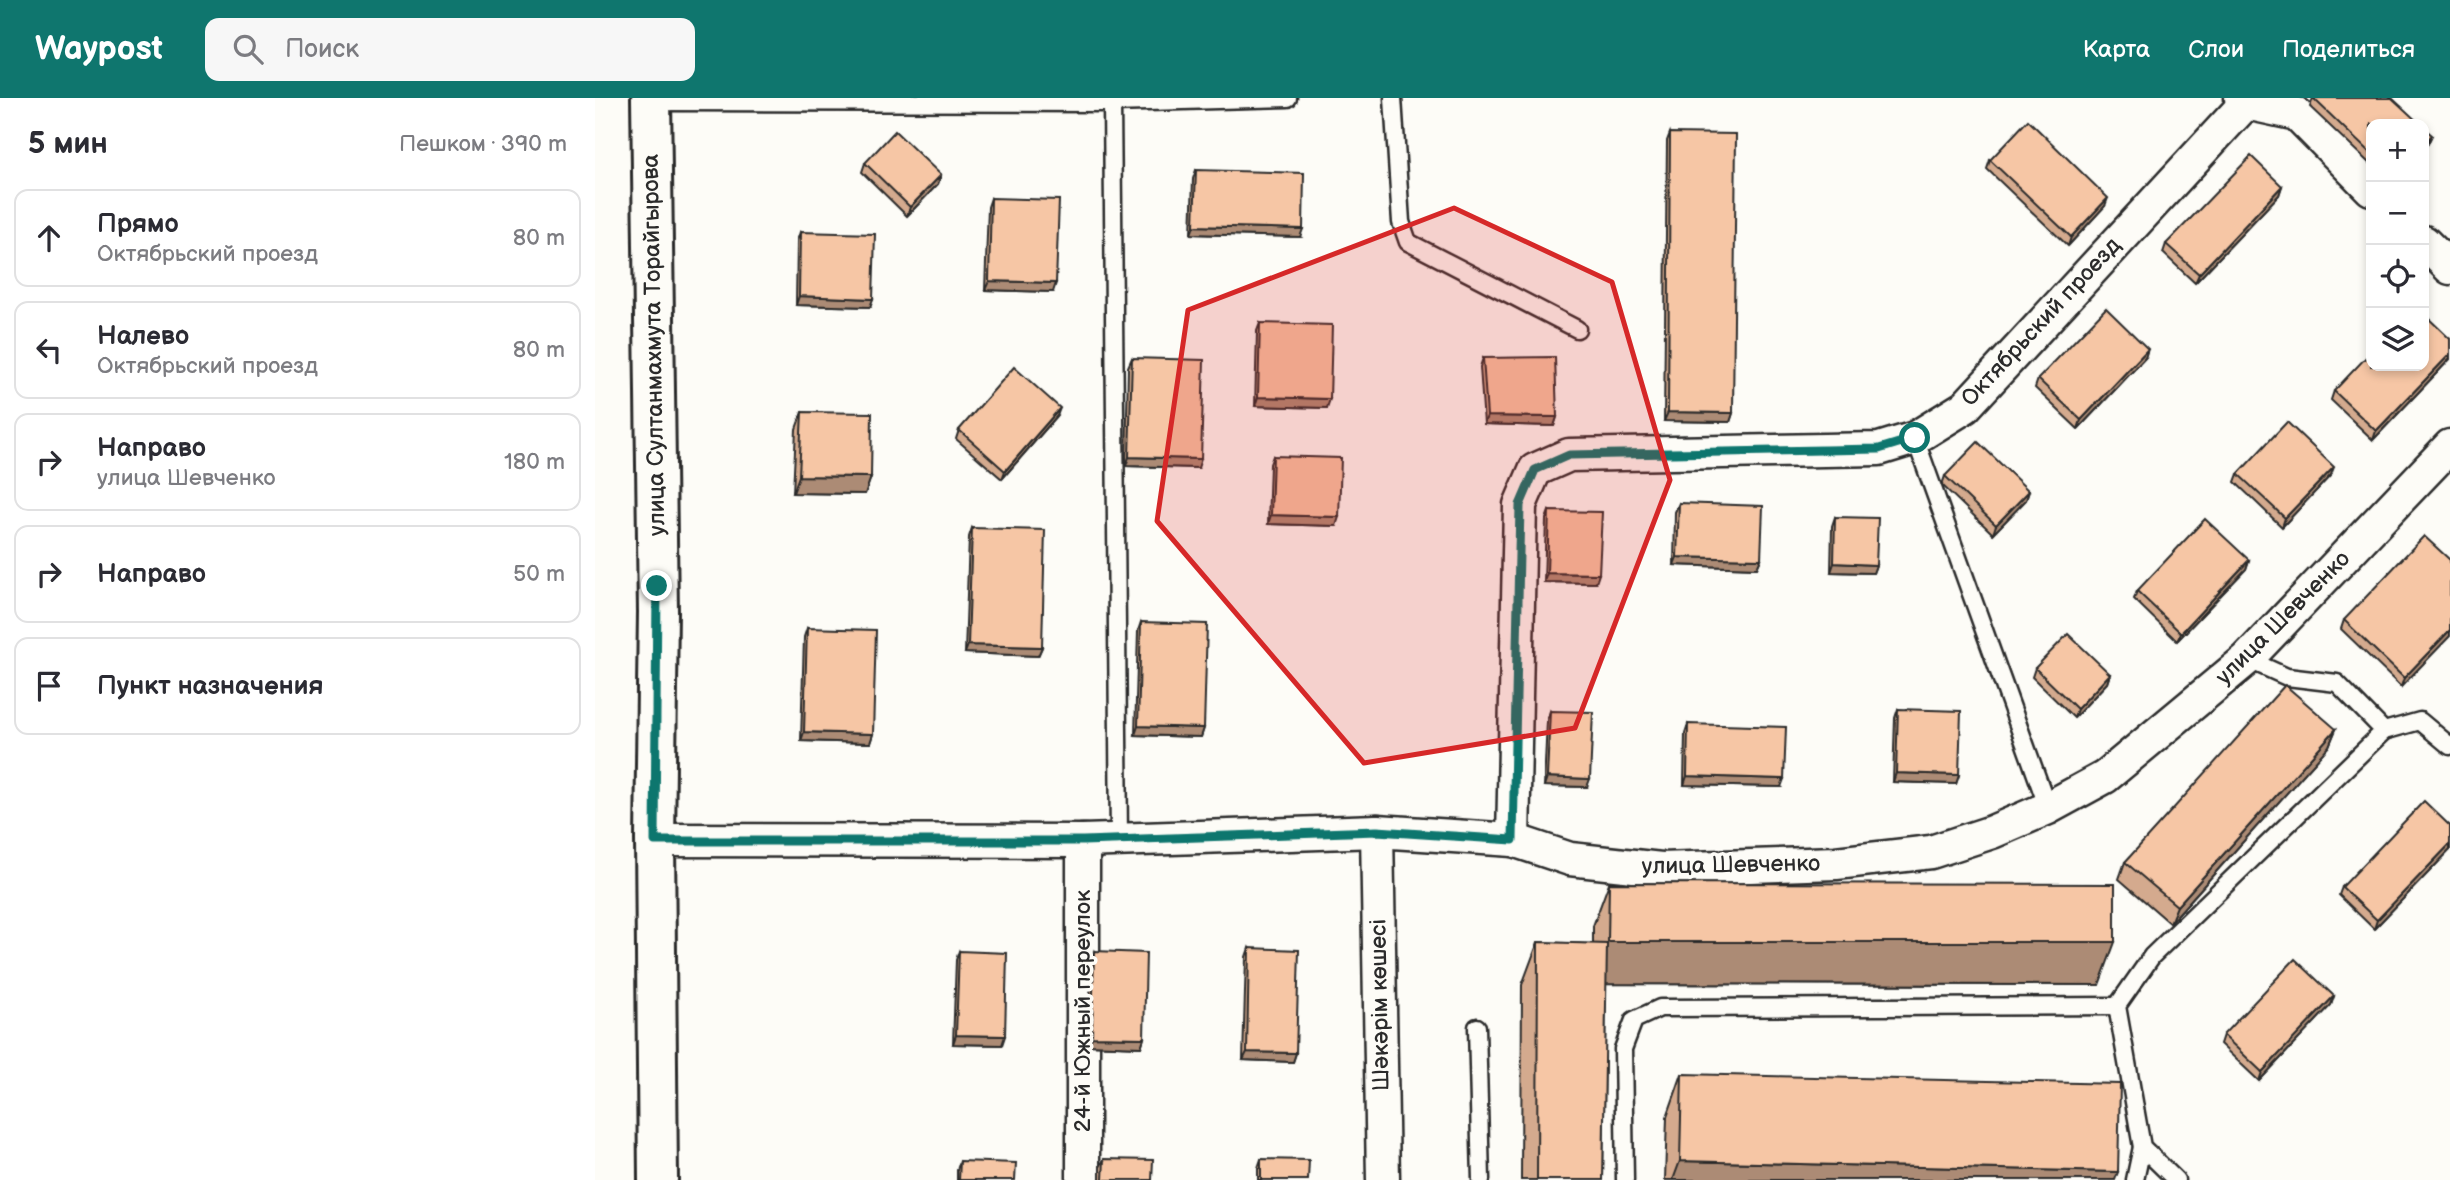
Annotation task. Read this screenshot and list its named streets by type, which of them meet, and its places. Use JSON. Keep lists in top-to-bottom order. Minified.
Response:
{"streets":{"main road":["улица Султанмахмута Торайгырова"],"street":["Октябрьский проезд","улица Шевченко","Шәкәрім көшесі","24-й Южный переулок"]},"crossings":[["Октябрьский проезд","улица Шевченко"],["улица Султанмахмута Торайгырова","улица Шевченко"],["улица Шевченко","Шәкәрім көшесі"],["улица Шевченко","24-й Южный переулок"]],"page":{"header":"Waypost","search":"Поиск","nav":["Карта","Слои","Поделиться"],"heading":["5 мин","Пешком · 390 m"],"map_buttons":["+","−"],"list":[["Прямо","Октябрьский проезд","80 m"],["Налево","Октябрьский проезд","80 m"],["Направо","улица Шевченко","180 m"],["Направо","50 m"],"Пункт назначения"]}}
